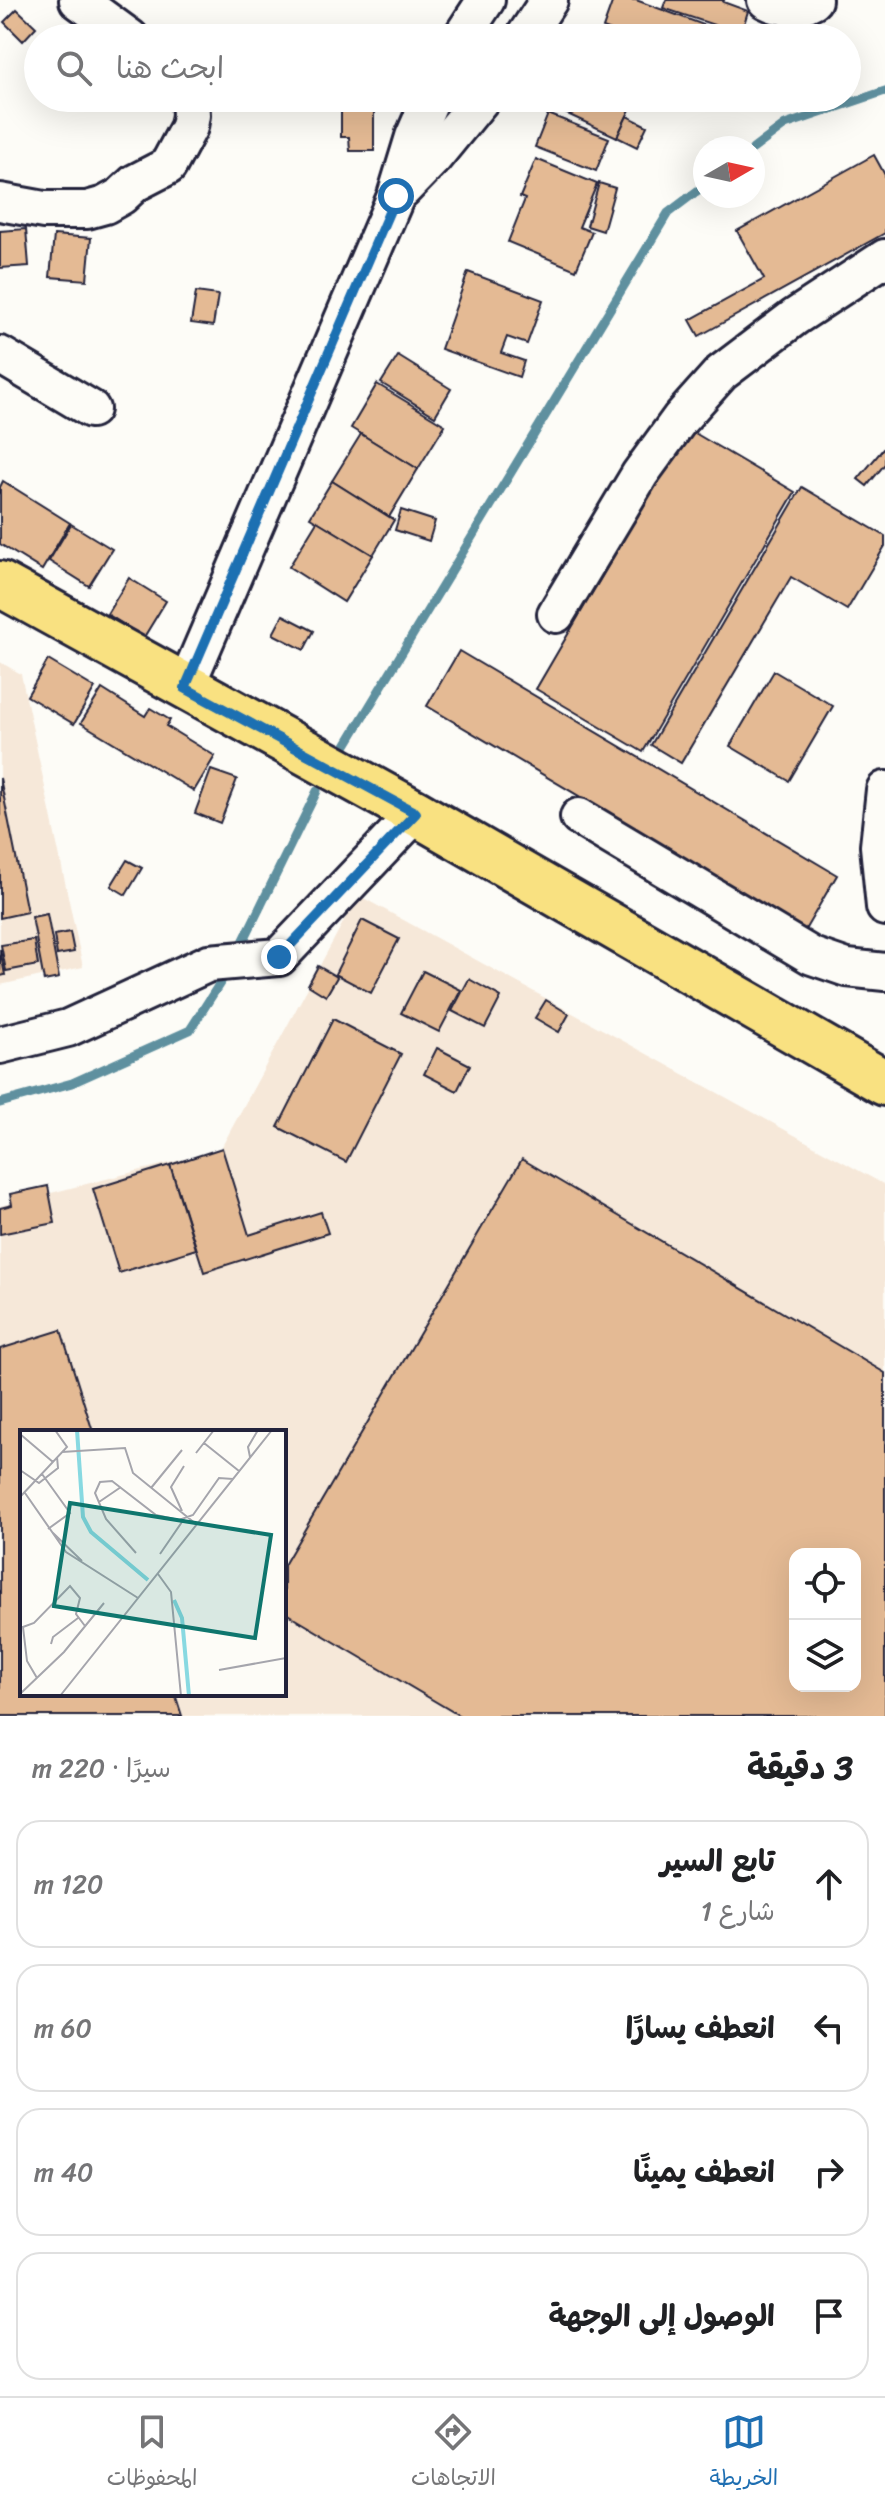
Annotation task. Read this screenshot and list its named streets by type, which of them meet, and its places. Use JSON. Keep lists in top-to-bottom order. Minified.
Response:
{"north":"right","page":{"search":"ابحث هنا","heading":["3 دقيقة","سيرًا · 220 m"],"list":[["تابع السير","شارع 1","120 m"],["انعطف يسارًا","60 m"],["انعطف يمينًا","40 m"],"الوصول إلى الوجهة"],"nav":["الخريطة","الاتجاهات","المحفوظات"]}}
